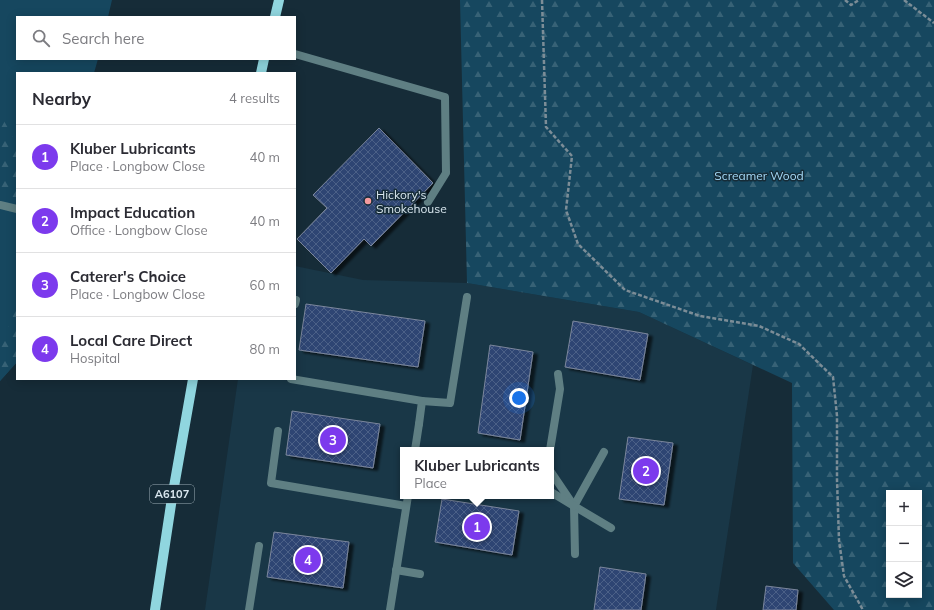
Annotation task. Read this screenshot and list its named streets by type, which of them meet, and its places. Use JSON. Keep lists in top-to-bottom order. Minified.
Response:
{"streets":{"main road":["A6107"]},"parks":["Screamer Wood"],"places":["Hickory's Smokehouse"],"page":{"search":"Search here","heading":["Nearby","4 results"],"list":[{"mark":"1","name":"Kluber Lubricants","note":"Place · Longbow Close","value":"40 m"},{"mark":"2","name":"Impact Education","note":"Office · Longbow Close","value":"40 m"},{"mark":"3","name":"Caterer's Choice","note":"Place · Longbow Close","value":"60 m"},{"mark":"4","name":"Local Care Direct","note":"Hospital","value":"80 m"}],"pins":["3","2","1","4"],"popup":["Kluber Lubricants","Place"],"map_buttons":["+","−"]}}
